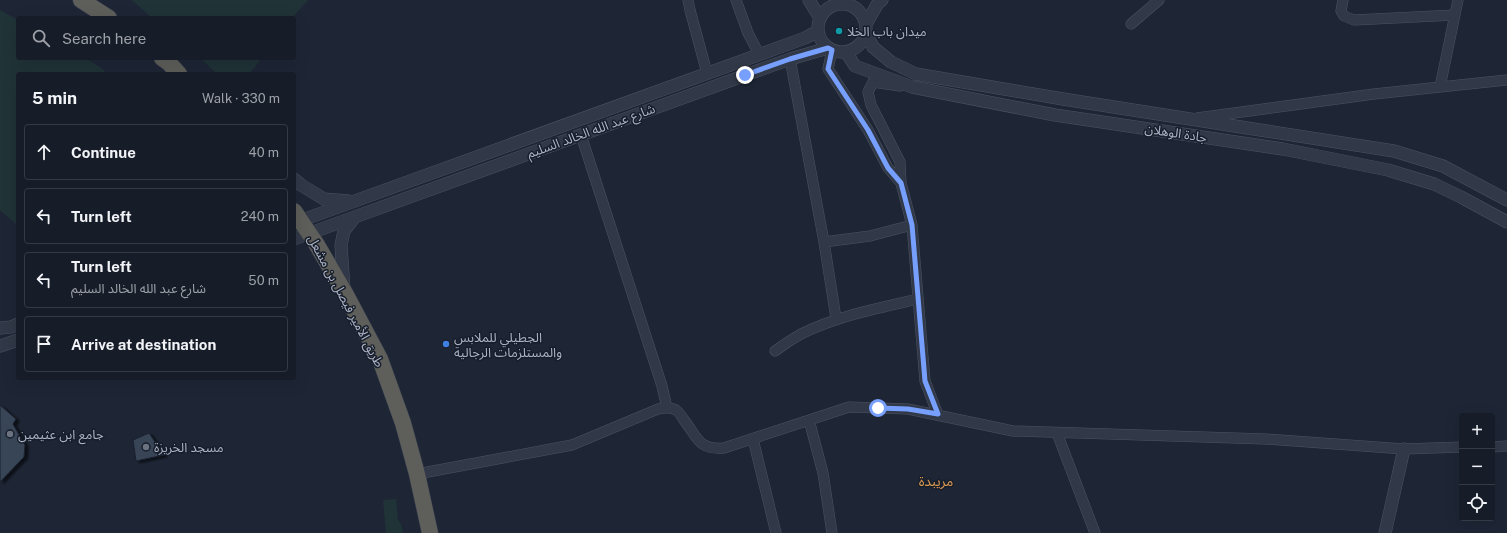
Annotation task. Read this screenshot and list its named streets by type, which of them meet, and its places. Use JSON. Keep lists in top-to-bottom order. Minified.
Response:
{"streets":{"highway":["طريق الأمير فيصل بن مشعل"],"street":["شارع عبد الله الخالد السليم","جادة الوهلان"]},"crossings":[["شارع عبد الله الخالد السليم","جادة الوهلان"],["شارع عبد الله الخالد السليم","طريق الأمير فيصل بن مشعل"]],"districts":["مريبدة"],"places":["ميدان باب الخلا","الجطيلي للملابس والمستلزمات الرجالية","جامع ابن عثيمين","مسجد الخريزة"],"page":{"search":"Search here","heading":["5 min","Walk · 330 m"],"list":[["Continue","40 m"],["Turn left","240 m"],["Turn left","شارع عبد الله الخالد السليم","50 m"],"Arrive at destination"],"map_buttons":["+","−"]}}
